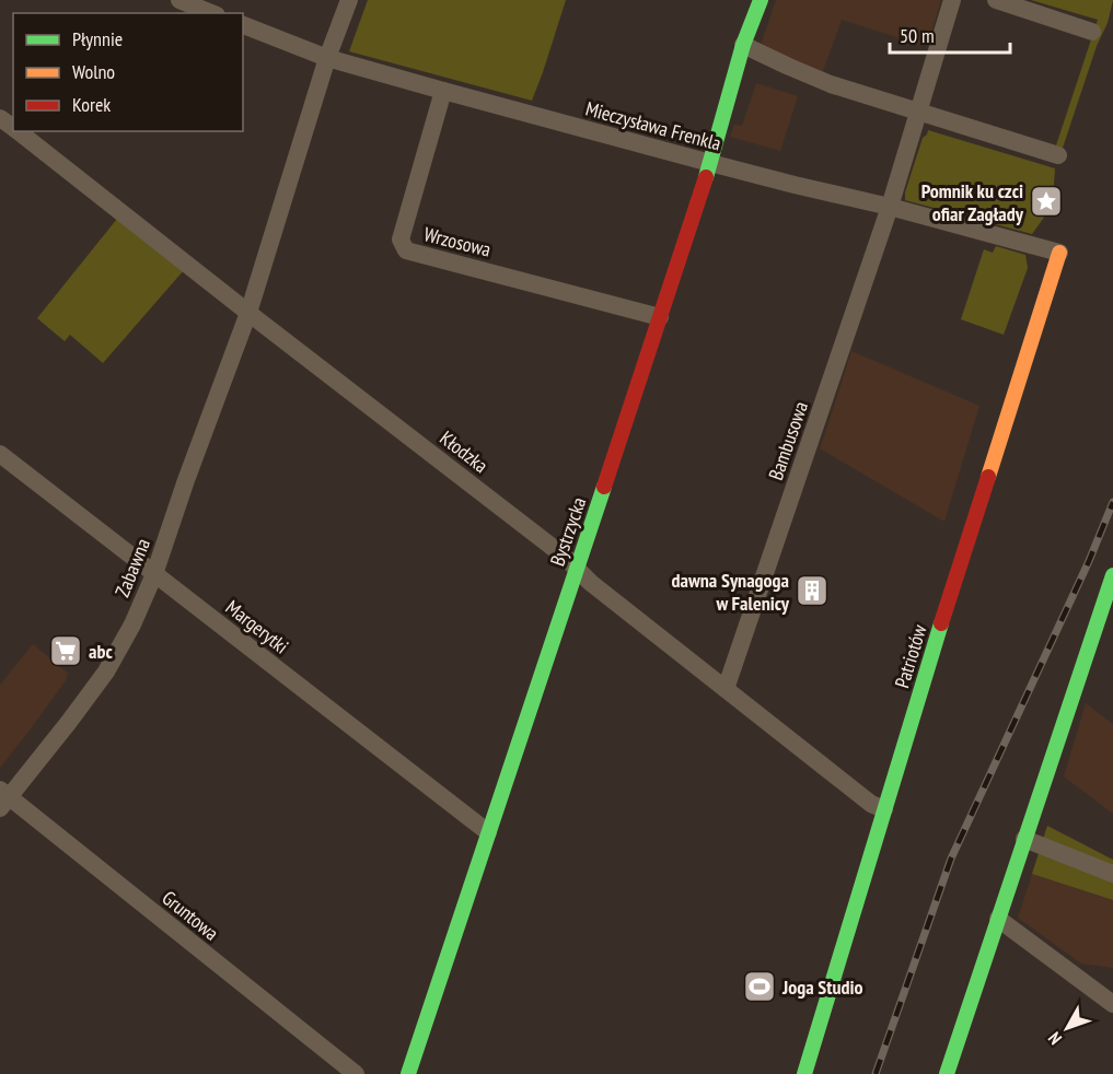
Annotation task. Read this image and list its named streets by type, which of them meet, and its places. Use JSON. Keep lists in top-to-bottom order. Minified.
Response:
{"streets":{"main road":["Bystrzycka","Patriotów"],"street":["Mieczysława Frenkla","Wrzosowa","Bambusowa","Kłodzka","Zabawna","Margerytki","Gruntowa"]},"crossings":[["Mieczysława Frenkla","Wrzosowa"],["Mieczysława Frenkla","Bambusowa"],["Mieczysława Frenkla","Bystrzycka"],["Mieczysława Frenkla","Zabawna"],["Mieczysława Frenkla","Patriotów"],["Wrzosowa","Bystrzycka"],["Bambusowa","Kłodzka"],["Kłodzka","Bystrzycka"],["Kłodzka","Zabawna"],["Kłodzka","Patriotów"],["Bystrzycka","Margerytki"],["Zabawna","Margerytki"],["Zabawna","Gruntowa"]],"places":{"place":["Pomnik ku czci ofiar Zagłady"],"building":["dawna Synagoga w Falenicy"],"supermarket":["abc"],"sports":["Joga Studio"]},"legend":["Płynnie","Wolno","Korek"],"scale_bar":"50 m","north":"bottom left"}
